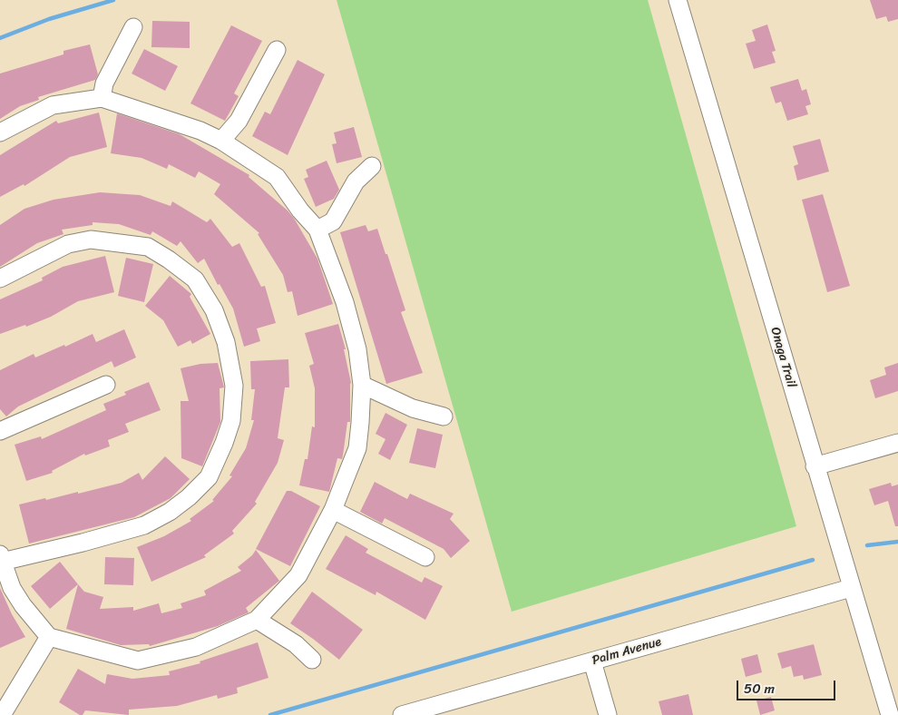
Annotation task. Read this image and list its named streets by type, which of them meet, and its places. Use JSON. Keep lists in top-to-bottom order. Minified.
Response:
{"streets":{"street":["Onaga Trail","Palm Avenue"]},"crossings":[["Onaga Trail","Palm Avenue"]],"scale_bar":"50 m"}
